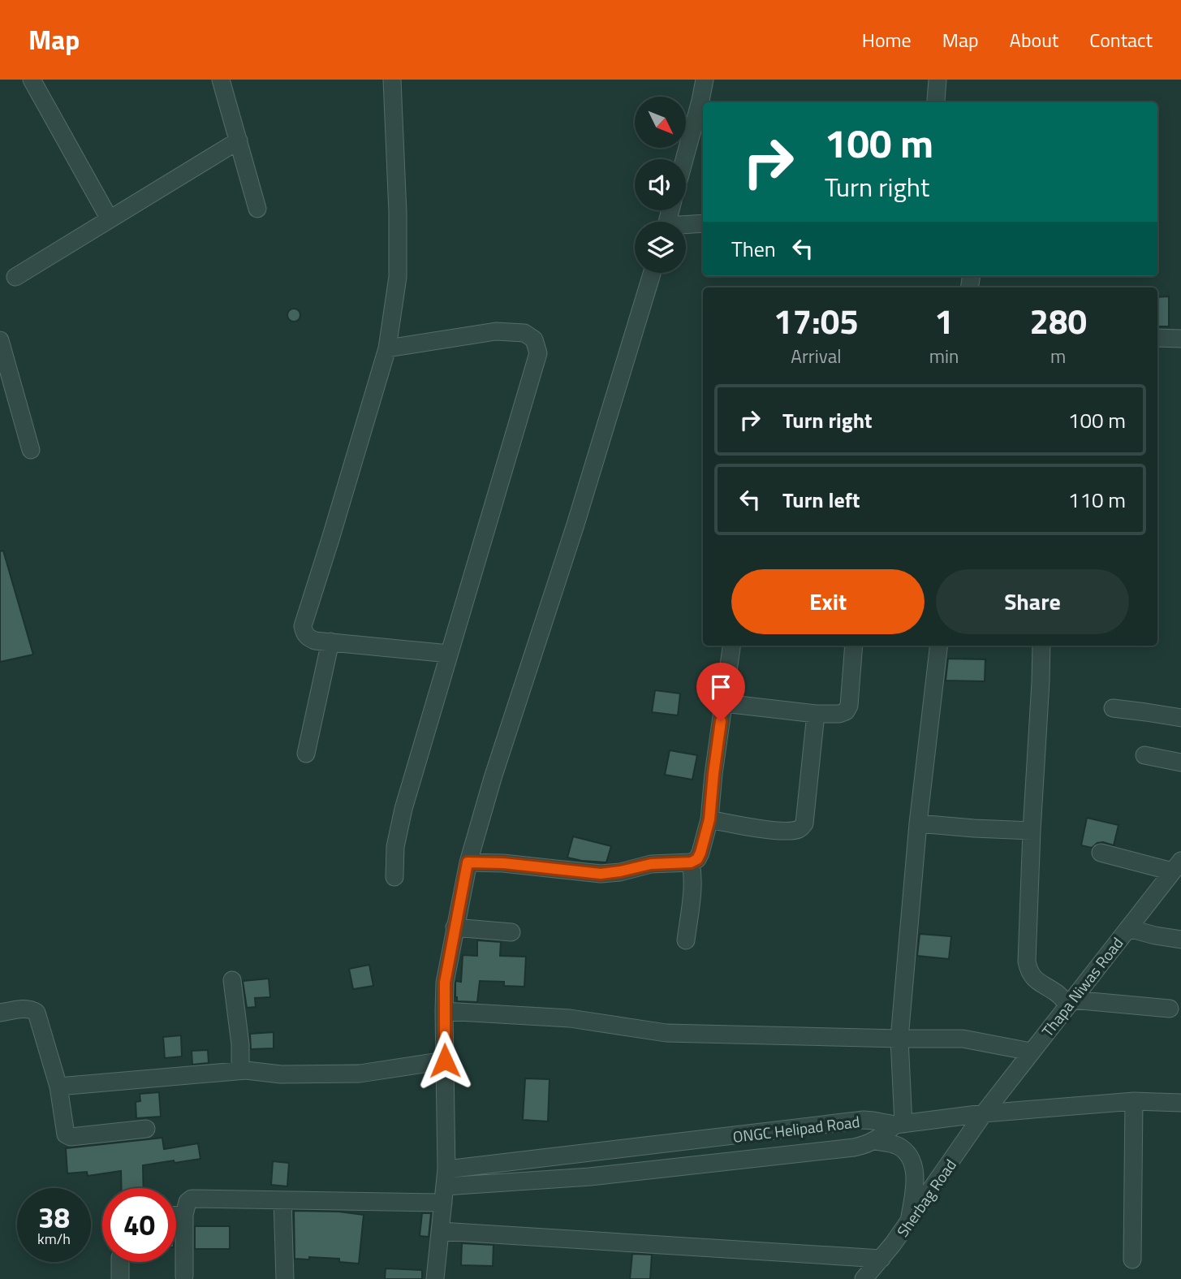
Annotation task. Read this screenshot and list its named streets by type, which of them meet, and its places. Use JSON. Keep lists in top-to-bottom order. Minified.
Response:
{"streets":{"street":["Thapa Niwas Road","ONGC Helipad Road","Sherbag Road"]},"crossings":[["Thapa Niwas Road","ONGC Helipad Road"],["Thapa Niwas Road","Sherbag Road"],["ONGC Helipad Road","Sherbag Road"]],"north":"bottom right","page":{"header":"Map","nav":["Home","Map","About","Contact"],"turn":["100 m","Turn right"],"then":"Then","eta":["17:05","Arrival","1","min","280","m"],"list":[{"name":"Turn right","value":"100 m"},{"name":"Turn left","value":"110 m"}],"buttons":["Exit","Share"],"speed":"38 km/h","limit":"40"}}
